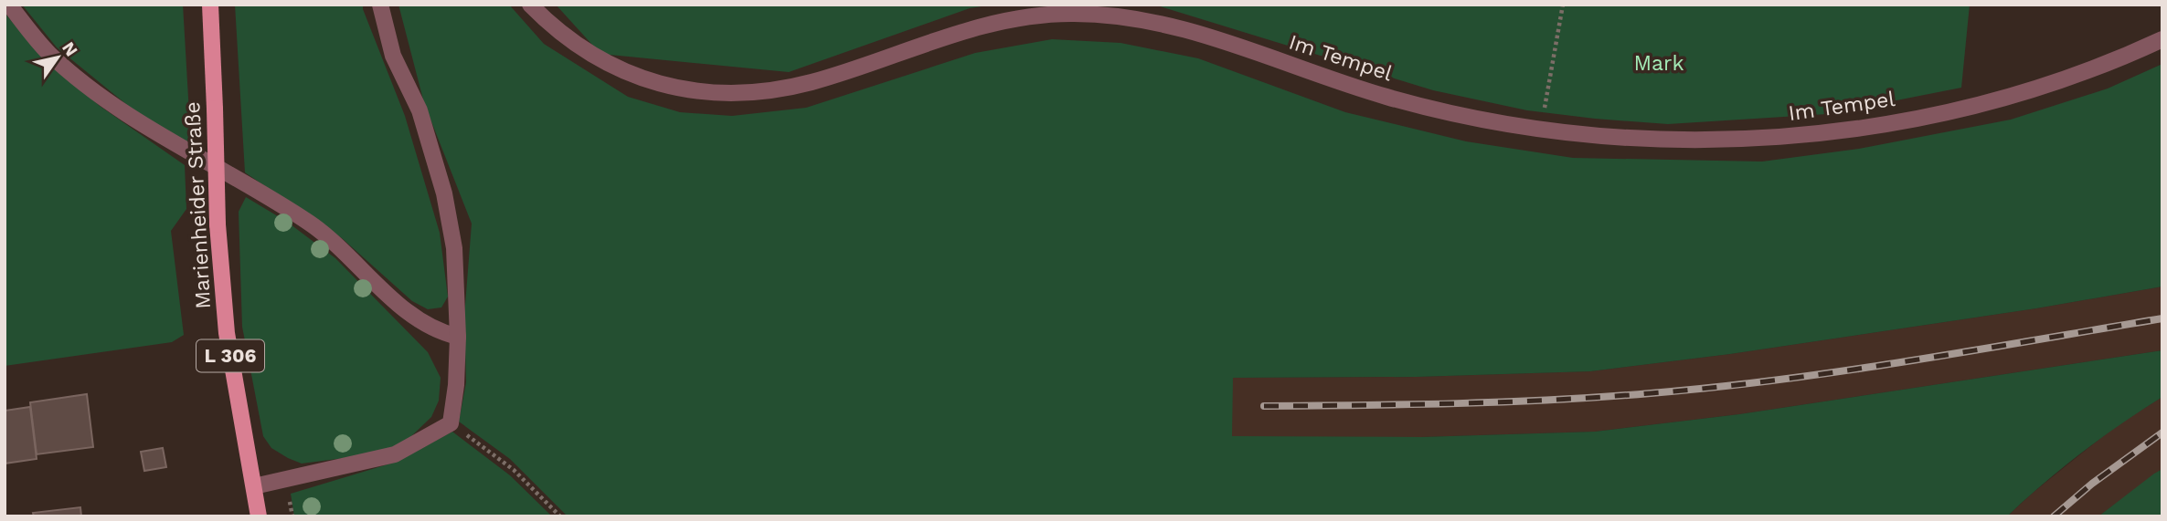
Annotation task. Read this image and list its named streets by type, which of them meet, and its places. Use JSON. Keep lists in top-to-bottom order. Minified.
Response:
{"streets":{"main road":["Marienheider Straße","L 306"],"street":["Im Tempel"]},"parks":["Mark"],"north":"top right"}
